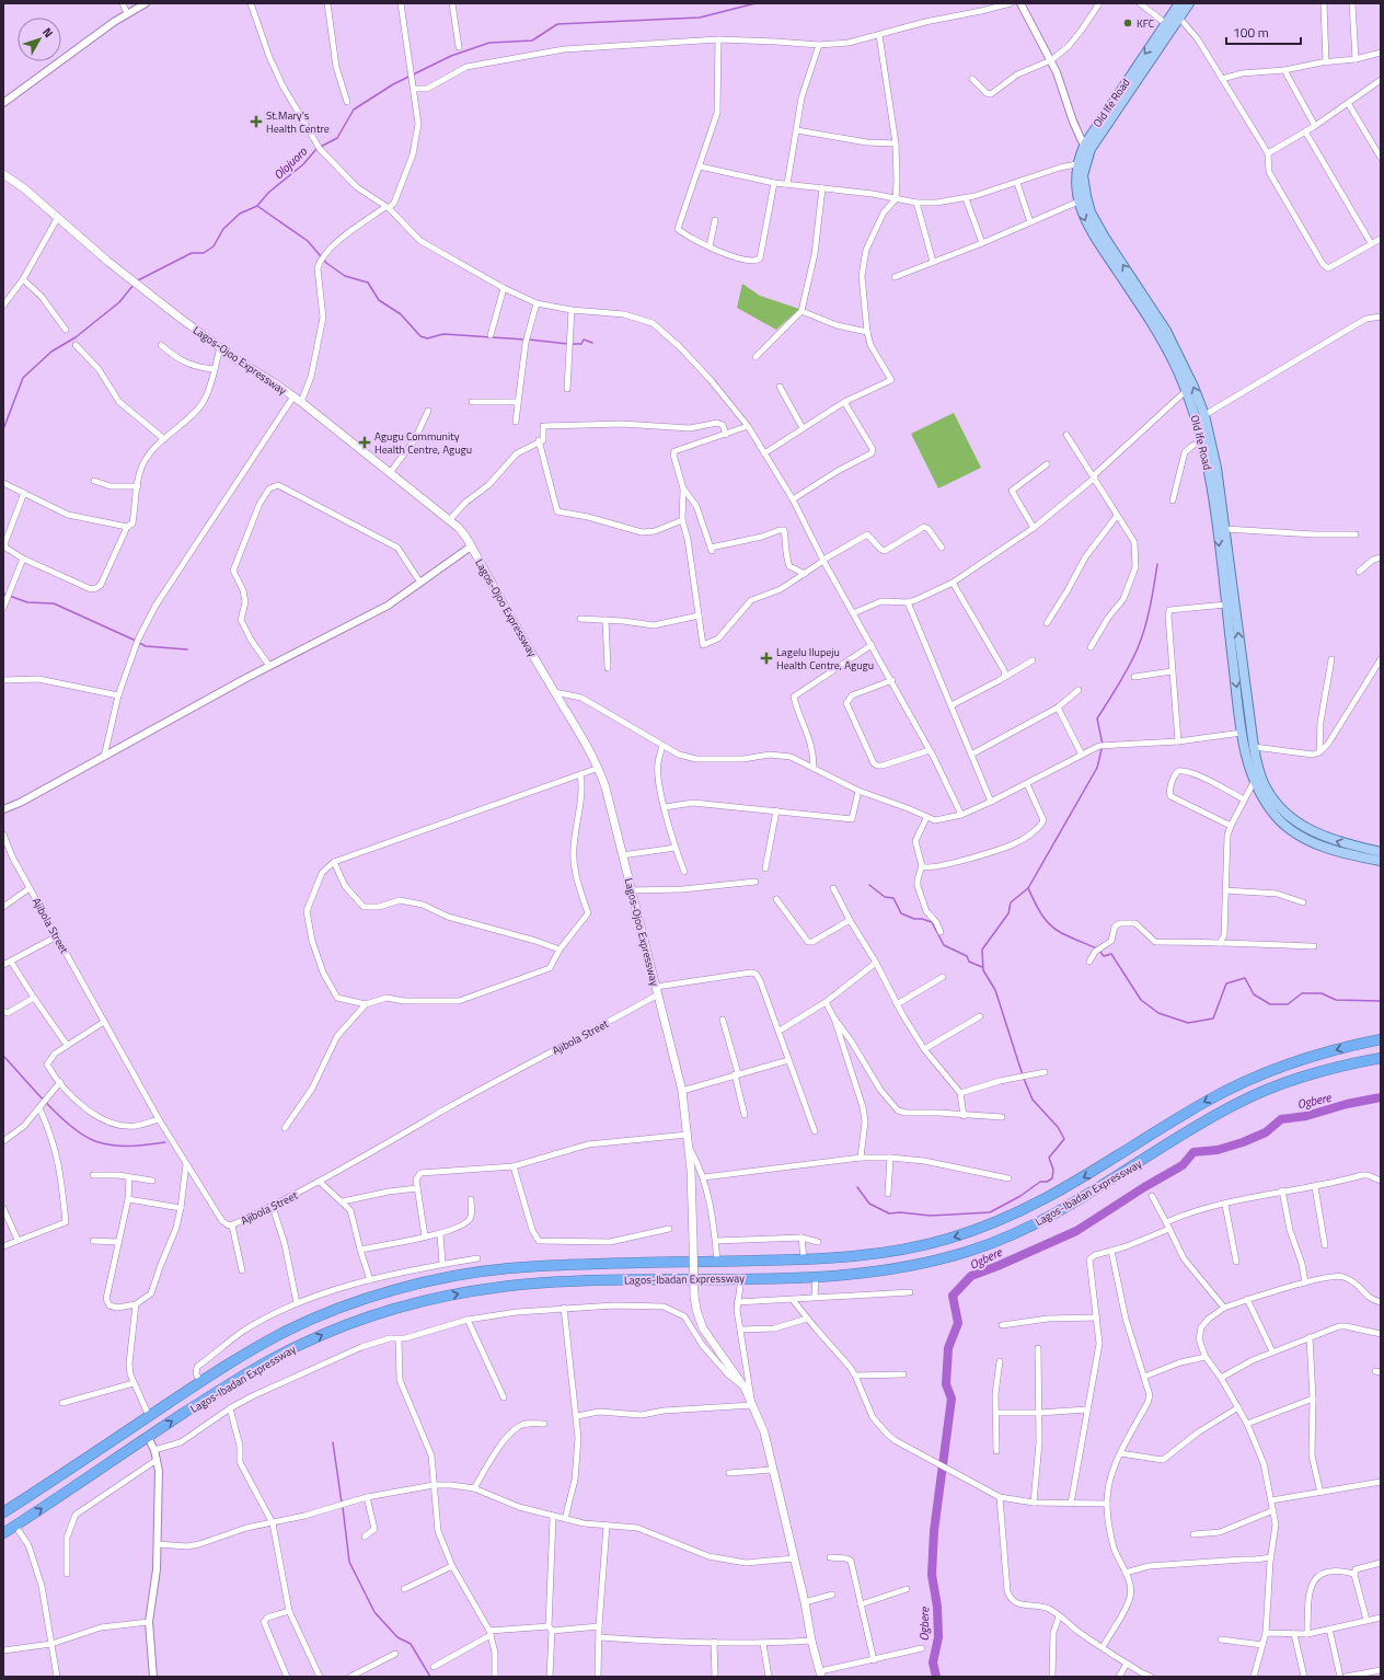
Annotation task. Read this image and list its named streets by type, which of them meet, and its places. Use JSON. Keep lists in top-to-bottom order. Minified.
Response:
{"streets":{"highway":["Lagos-Ibadan Expressway"],"main road":["Old Ife Road","Lagos-Ojoo Expressway"],"street":["Ajibola Street"]},"crossings":[["Lagos-Ojoo Expressway","Ajibola Street"]],"water":["Olojuoro","Ogbere"],"places":{"other":["KFC"],"health":["St.Mary's Health Centre","Agugu Community Health Centre, Agugu","Lagelu Ilupeju Health Centre, Agugu"]},"scale_bar":"100 m","north":"top right"}
